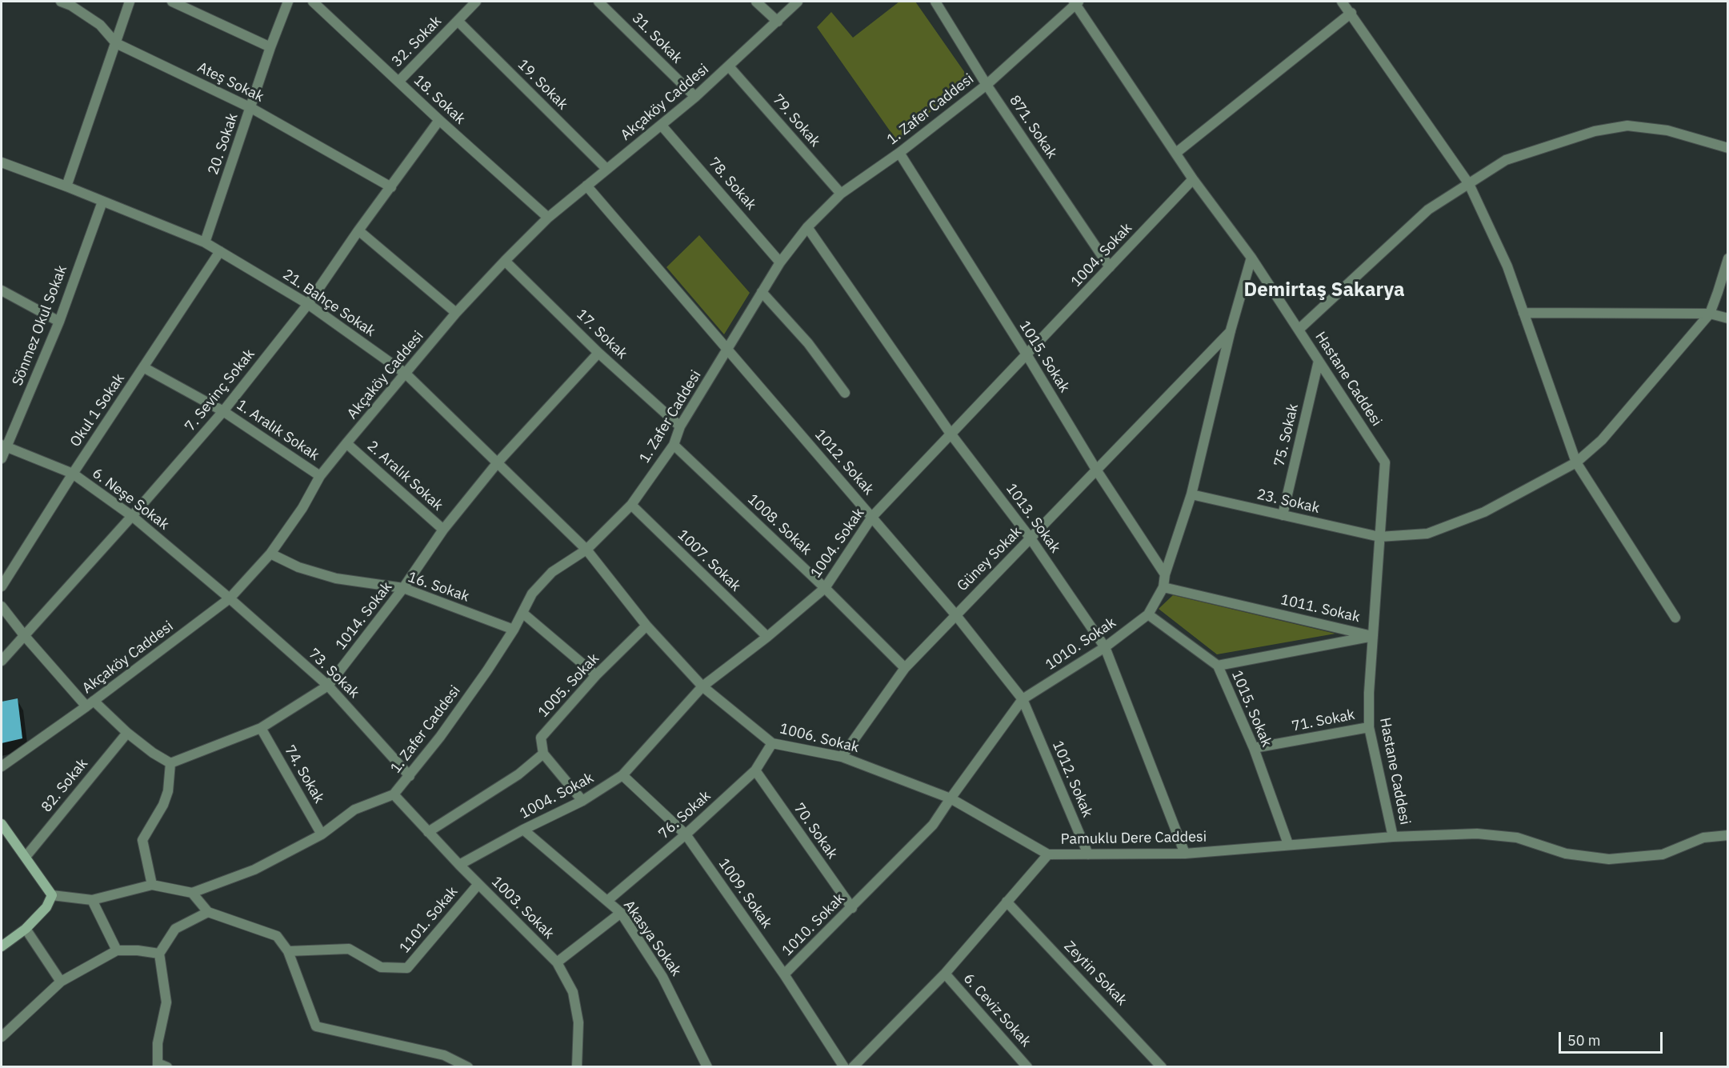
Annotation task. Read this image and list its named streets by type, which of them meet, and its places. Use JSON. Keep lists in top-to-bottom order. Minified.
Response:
{"streets":{"street":["31. Sokak","32. Sokak","Ateş Sokak","19. Sokak","18. Sokak","Akçaköy Caddesi","1. Zafer Caddesi","79. Sokak","871. Sokak","20. Sokak","78. Sokak","1004. Sokak","21. Bahçe Sokak","Sönmez Okul Sokak","17. Sokak","1015. Sokak","Hastane Caddesi","7. Sevinç Sokak","Okul 1 Sokak","1. Aralık Sokak","75. Sokak","1012. Sokak","2. Aralık Sokak","6. Neşe Sokak","23. Sokak","1013. Sokak","1008. Sokak","Güney Sokak","1007. Sokak","16. Sokak","1011. Sokak","1014. Sokak","1010. Sokak","73. Sokak","1005. Sokak","71. Sokak","1006. Sokak","74. Sokak","82. Sokak","76. Sokak","70. Sokak","Pamuklu Dere Caddesi","1009. Sokak","1003. Sokak","1101. Sokak","Akasya Sokak","Zeytin Sokak","6. Ceviz Sokak"]},"crossings":[["31. Sokak","Akçaköy Caddesi"],["32. Sokak","19. Sokak"],["32. Sokak","18. Sokak"],["Ateş Sokak","20. Sokak"],["Ateş Sokak","7. Sevinç Sokak"],["19. Sokak","Akçaköy Caddesi"],["18. Sokak","Akçaköy Caddesi"],["18. Sokak","7. Sevinç Sokak"],["Akçaköy Caddesi","79. Sokak"],["Akçaköy Caddesi","78. Sokak"],["Akçaköy Caddesi","21. Bahçe Sokak"],["Akçaköy Caddesi","17. Sokak"],["Akçaköy Caddesi","1. Aralık Sokak"],["Akçaköy Caddesi","1012. Sokak"],["Akçaköy Caddesi","2. Aralık Sokak"],["Akçaköy Caddesi","6. Neşe Sokak"],["Akçaköy Caddesi","16. Sokak"],["Akçaköy Caddesi","73. Sokak"],["1. Zafer Caddesi","79. Sokak"],["1. Zafer Caddesi","871. Sokak"],["1. Zafer Caddesi","78. Sokak"],["1. Zafer Caddesi","21. Bahçe Sokak"],["1. Zafer Caddesi","17. Sokak"],["1. Zafer Caddesi","1015. Sokak"],["1. Zafer Caddesi","Hastane Caddesi"],["1. Zafer Caddesi","1012. Sokak"],["1. Zafer Caddesi","1013. Sokak"],["1. Zafer Caddesi","1008. Sokak"],["1. Zafer Caddesi","1007. Sokak"],["1. Zafer Caddesi","16. Sokak"],["1. Zafer Caddesi","73. Sokak"],["1. Zafer Caddesi","1006. Sokak"],["1. Zafer Caddesi","74. Sokak"],["1. Zafer Caddesi","1003. Sokak"],["871. Sokak","1004. Sokak"],["20. Sokak","21. Bahçe Sokak"],["1004. Sokak","1015. Sokak"],["1004. Sokak","Hastane Caddesi"],["1004. Sokak","1012. Sokak"],["1004. Sokak","1013. Sokak"],["1004. Sokak","1008. Sokak"],["1004. Sokak","1007. Sokak"],["1004. Sokak","1006. Sokak"],["1004. Sokak","1009. Sokak"],["1004. Sokak","1003. Sokak"],["1004. Sokak","Akasya Sokak"],["21. Bahçe Sokak","Sönmez Okul Sokak"],["21. Bahçe Sokak","7. Sevinç Sokak"],["21. Bahçe Sokak","Okul 1 Sokak"],["21. Bahçe Sokak","1014. Sokak"],["21. Bahçe Sokak","1006. Sokak"],["Sönmez Okul Sokak","6. Neşe Sokak"],["17. Sokak","1014. Sokak"],["1015. Sokak","Güney Sokak"],["1015. Sokak","1011. Sokak"],["1015. Sokak","1010. Sokak"],["1015. Sokak","71. Sokak"],["1015. Sokak","Pamuklu Dere Caddesi"],["Hastane Caddesi","75. Sokak"],["Hastane Caddesi","23. Sokak"],["Hastane Caddesi","1011. Sokak"],["Hastane Caddesi","1010. Sokak"],["Hastane Caddesi","71. Sokak"],["Hastane Caddesi","Pamuklu Dere Caddesi"],["7. Sevinç Sokak","1. Aralık Sokak"],["7. Sevinç Sokak","6. Neşe Sokak"],["Okul 1 Sokak","1. Aralık Sokak"],["Okul 1 Sokak","6. Neşe Sokak"],["75. Sokak","23. Sokak"],["1012. Sokak","Güney Sokak"],["1012. Sokak","1010. Sokak"],["1012. Sokak","Pamuklu Dere Caddesi"],["2. Aralık Sokak","1014. Sokak"],["6. Neşe Sokak","73. Sokak"],["23. Sokak","1010. Sokak"],["1013. Sokak","Güney Sokak"],["1013. Sokak","1010. Sokak"],["1013. Sokak","Pamuklu Dere Caddesi"],["1008. Sokak","Güney Sokak"],["Güney Sokak","1010. Sokak"],["Güney Sokak","1006. Sokak"],["16. Sokak","1014. Sokak"],["1011. Sokak","1010. Sokak"],["1014. Sokak","73. Sokak"],["1014. Sokak","74. Sokak"],["1010. Sokak","1006. Sokak"],["1010. Sokak","70. Sokak"],["1010. Sokak","1009. Sokak"],["1005. Sokak","1006. Sokak"],["1006. Sokak","76. Sokak"],["1006. Sokak","Pamuklu Dere Caddesi"],["76. Sokak","70. Sokak"],["76. Sokak","1009. Sokak"],["76. Sokak","Akasya Sokak"],["Pamuklu Dere Caddesi","Zeytin Sokak"],["Pamuklu Dere Caddesi","6. Ceviz Sokak"],["1003. Sokak","1101. Sokak"]],"districts":["Demirtaş Sakarya"],"scale_bar":"50 m"}
